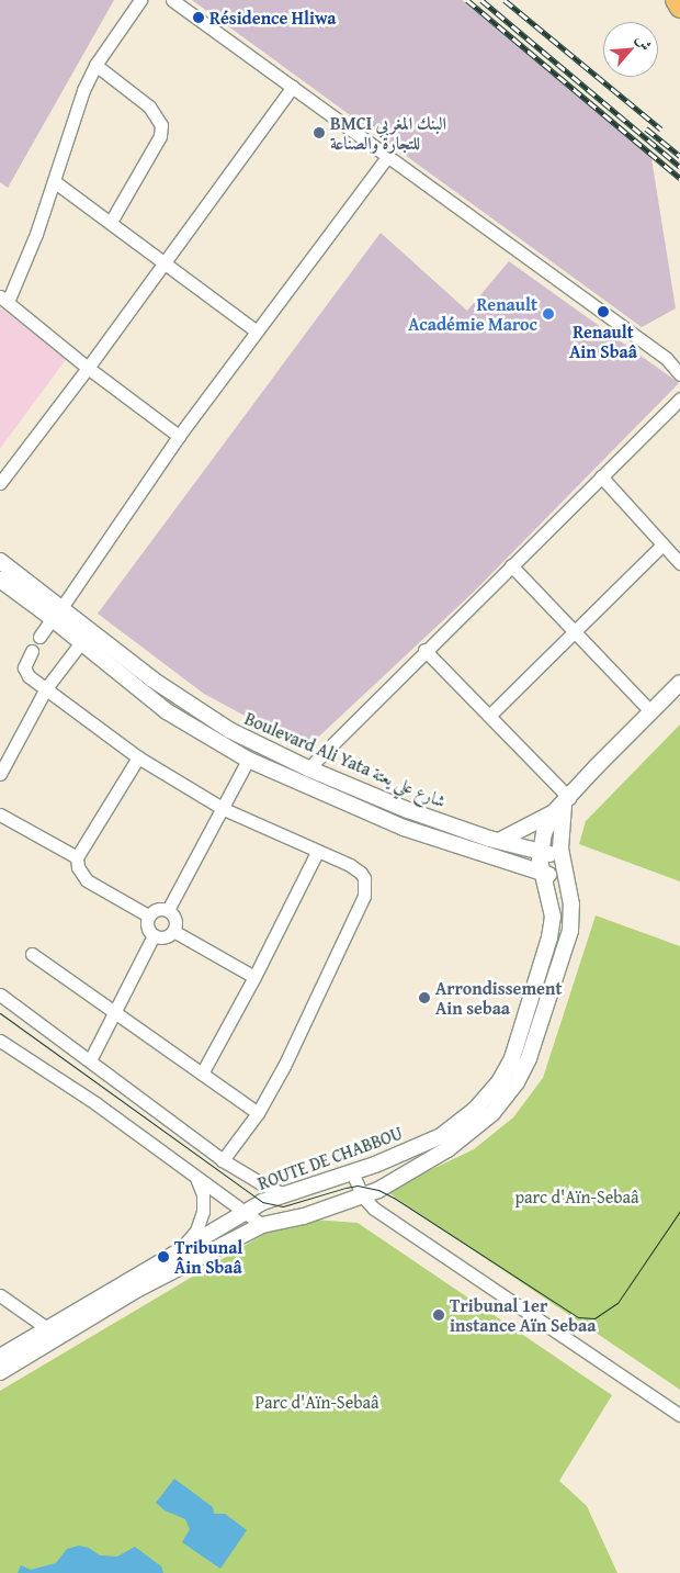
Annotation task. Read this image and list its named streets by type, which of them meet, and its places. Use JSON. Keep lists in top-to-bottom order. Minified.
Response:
{"streets":{"street":["Boulevard Ali Yata شارع علي يعتة","ROUTE DE CHABBOU"]},"crossings":[["Boulevard Ali Yata شارع علي يعتة","ROUTE DE CHABBOU"]],"parks":["parc d'Aïn-Sebaâ","Parc d'Aïn-Sebaâ"],"places":["Résidence Hliwa","BMCI البنك المغربي للتجارة والصناعة","Renault Ain Sbaâ","Renault Académie Maroc","Arrondissement Ain sebaa","Tribunal Âin Sbaâ","Tribunal 1er instance Aïn Sebaa"],"north":"top right"}
